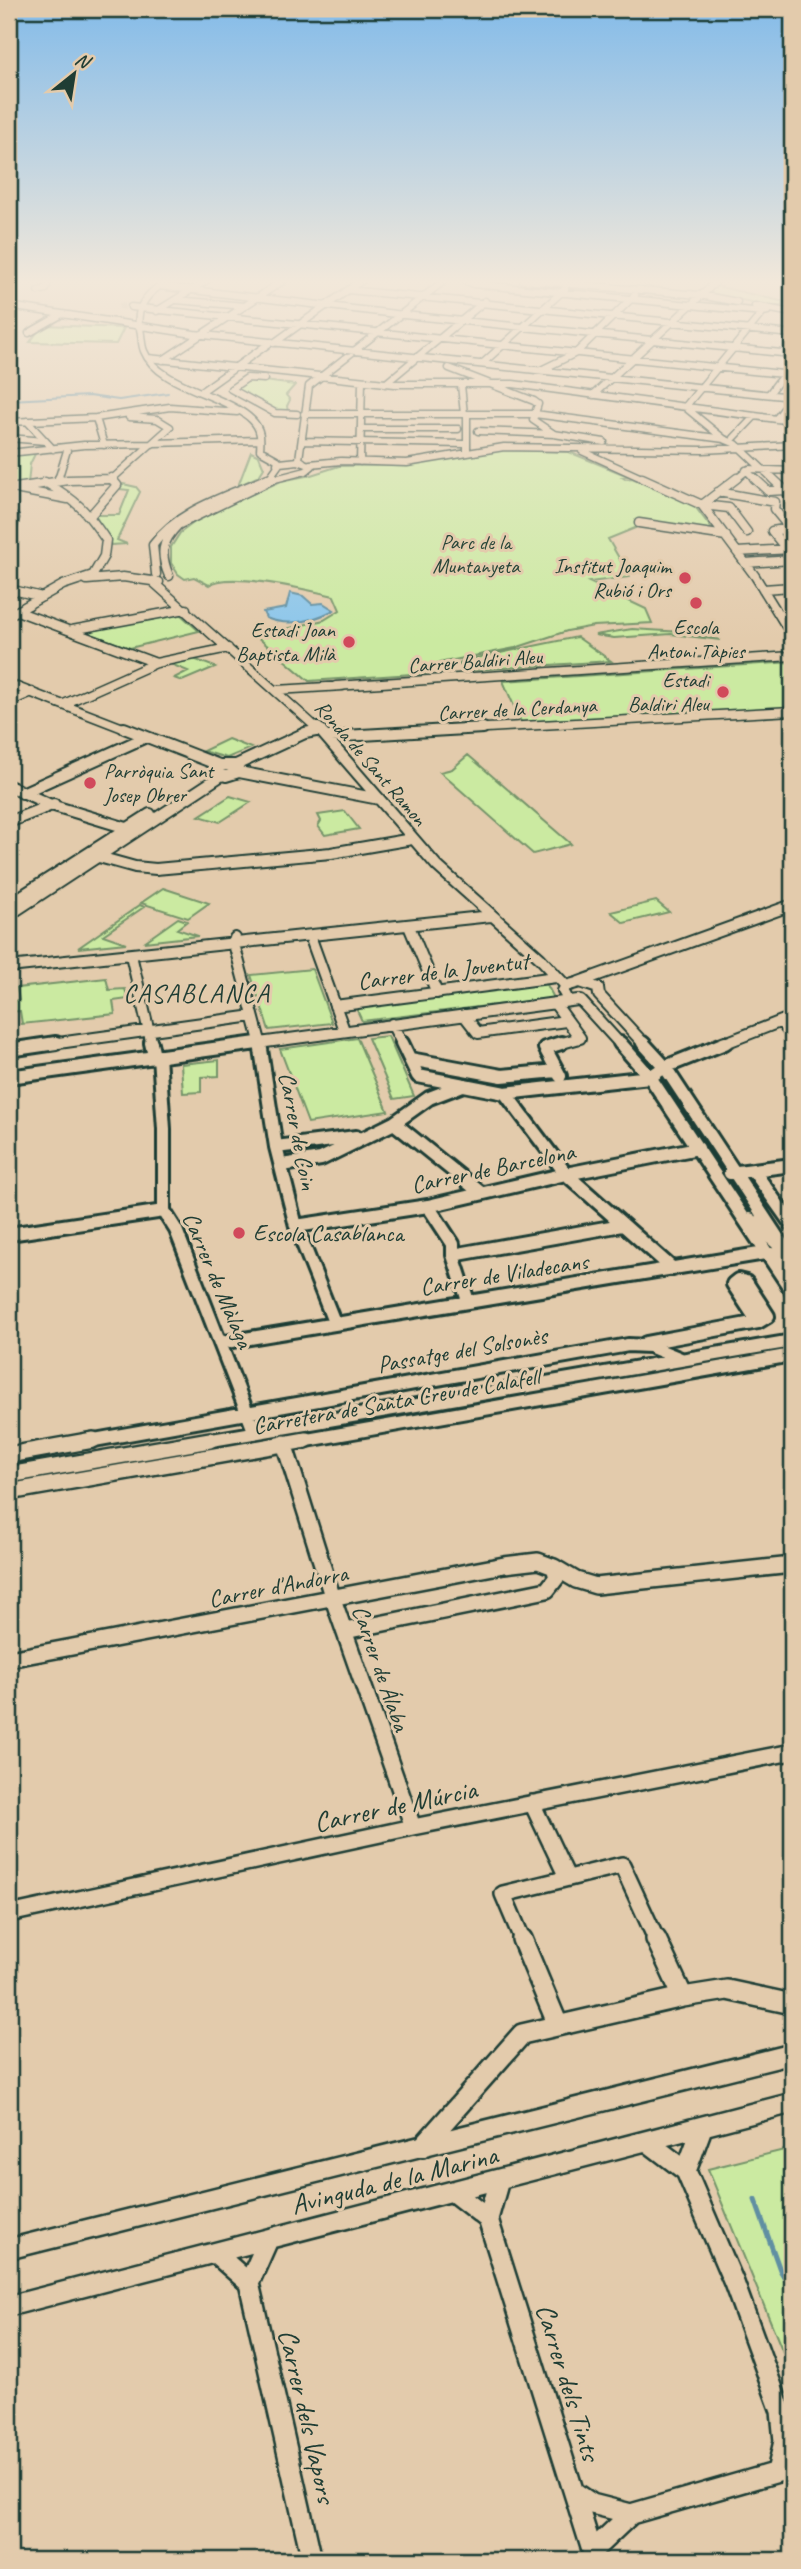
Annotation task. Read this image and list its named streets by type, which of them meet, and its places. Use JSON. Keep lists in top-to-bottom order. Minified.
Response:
{"streets":{"street":["Carrer Baldiri Aleu","Carrer de la Cerdanya","Ronda de Sant Ramon","Carrer de la Joventut","Carrer de Coin","Carrer de Barcelona","Carrer de Viladecans","Carrer de Màlaga","Passatge del Solsonès","Carretera de Santa Creu de Calafell","Carrer d'Andorra","Carrer de Álaba","Carrer de Múrcia","Avinguda de la Marina","Carrer dels Tints","Carrer dels Vapors"]},"crossings":[["Carrer Baldiri Aleu","Ronda de Sant Ramon"],["Carrer de la Cerdanya","Ronda de Sant Ramon"],["Ronda de Sant Ramon","Carrer de la Joventut"],["Ronda de Sant Ramon","Carrer de Barcelona"],["Ronda de Sant Ramon","Carrer de Viladecans"],["Carrer de la Joventut","Carrer de Coin"],["Carrer de la Joventut","Carrer de Màlaga"],["Carrer de Coin","Carrer de Barcelona"],["Carrer de Coin","Carrer de Viladecans"],["Carrer de Viladecans","Carrer de Màlaga"],["Carrer de Màlaga","Passatge del Solsonès"],["Carrer de Màlaga","Carretera de Santa Creu de Calafell"],["Carretera de Santa Creu de Calafell","Carrer de Álaba"],["Carrer d'Andorra","Carrer de Álaba"],["Carrer de Álaba","Carrer de Múrcia"]],"districts":["CASABLANCA"],"parks":["Parc de la Muntanyeta"],"places":["Institut Joaquim Rubió i Ors","Escola Antoni Tàpies","Estadi Joan Baptista Milà","Estadi Baldiri Aleu","Parròquia Sant Josep Obrer","Escola Casablanca"],"north":"top right"}
